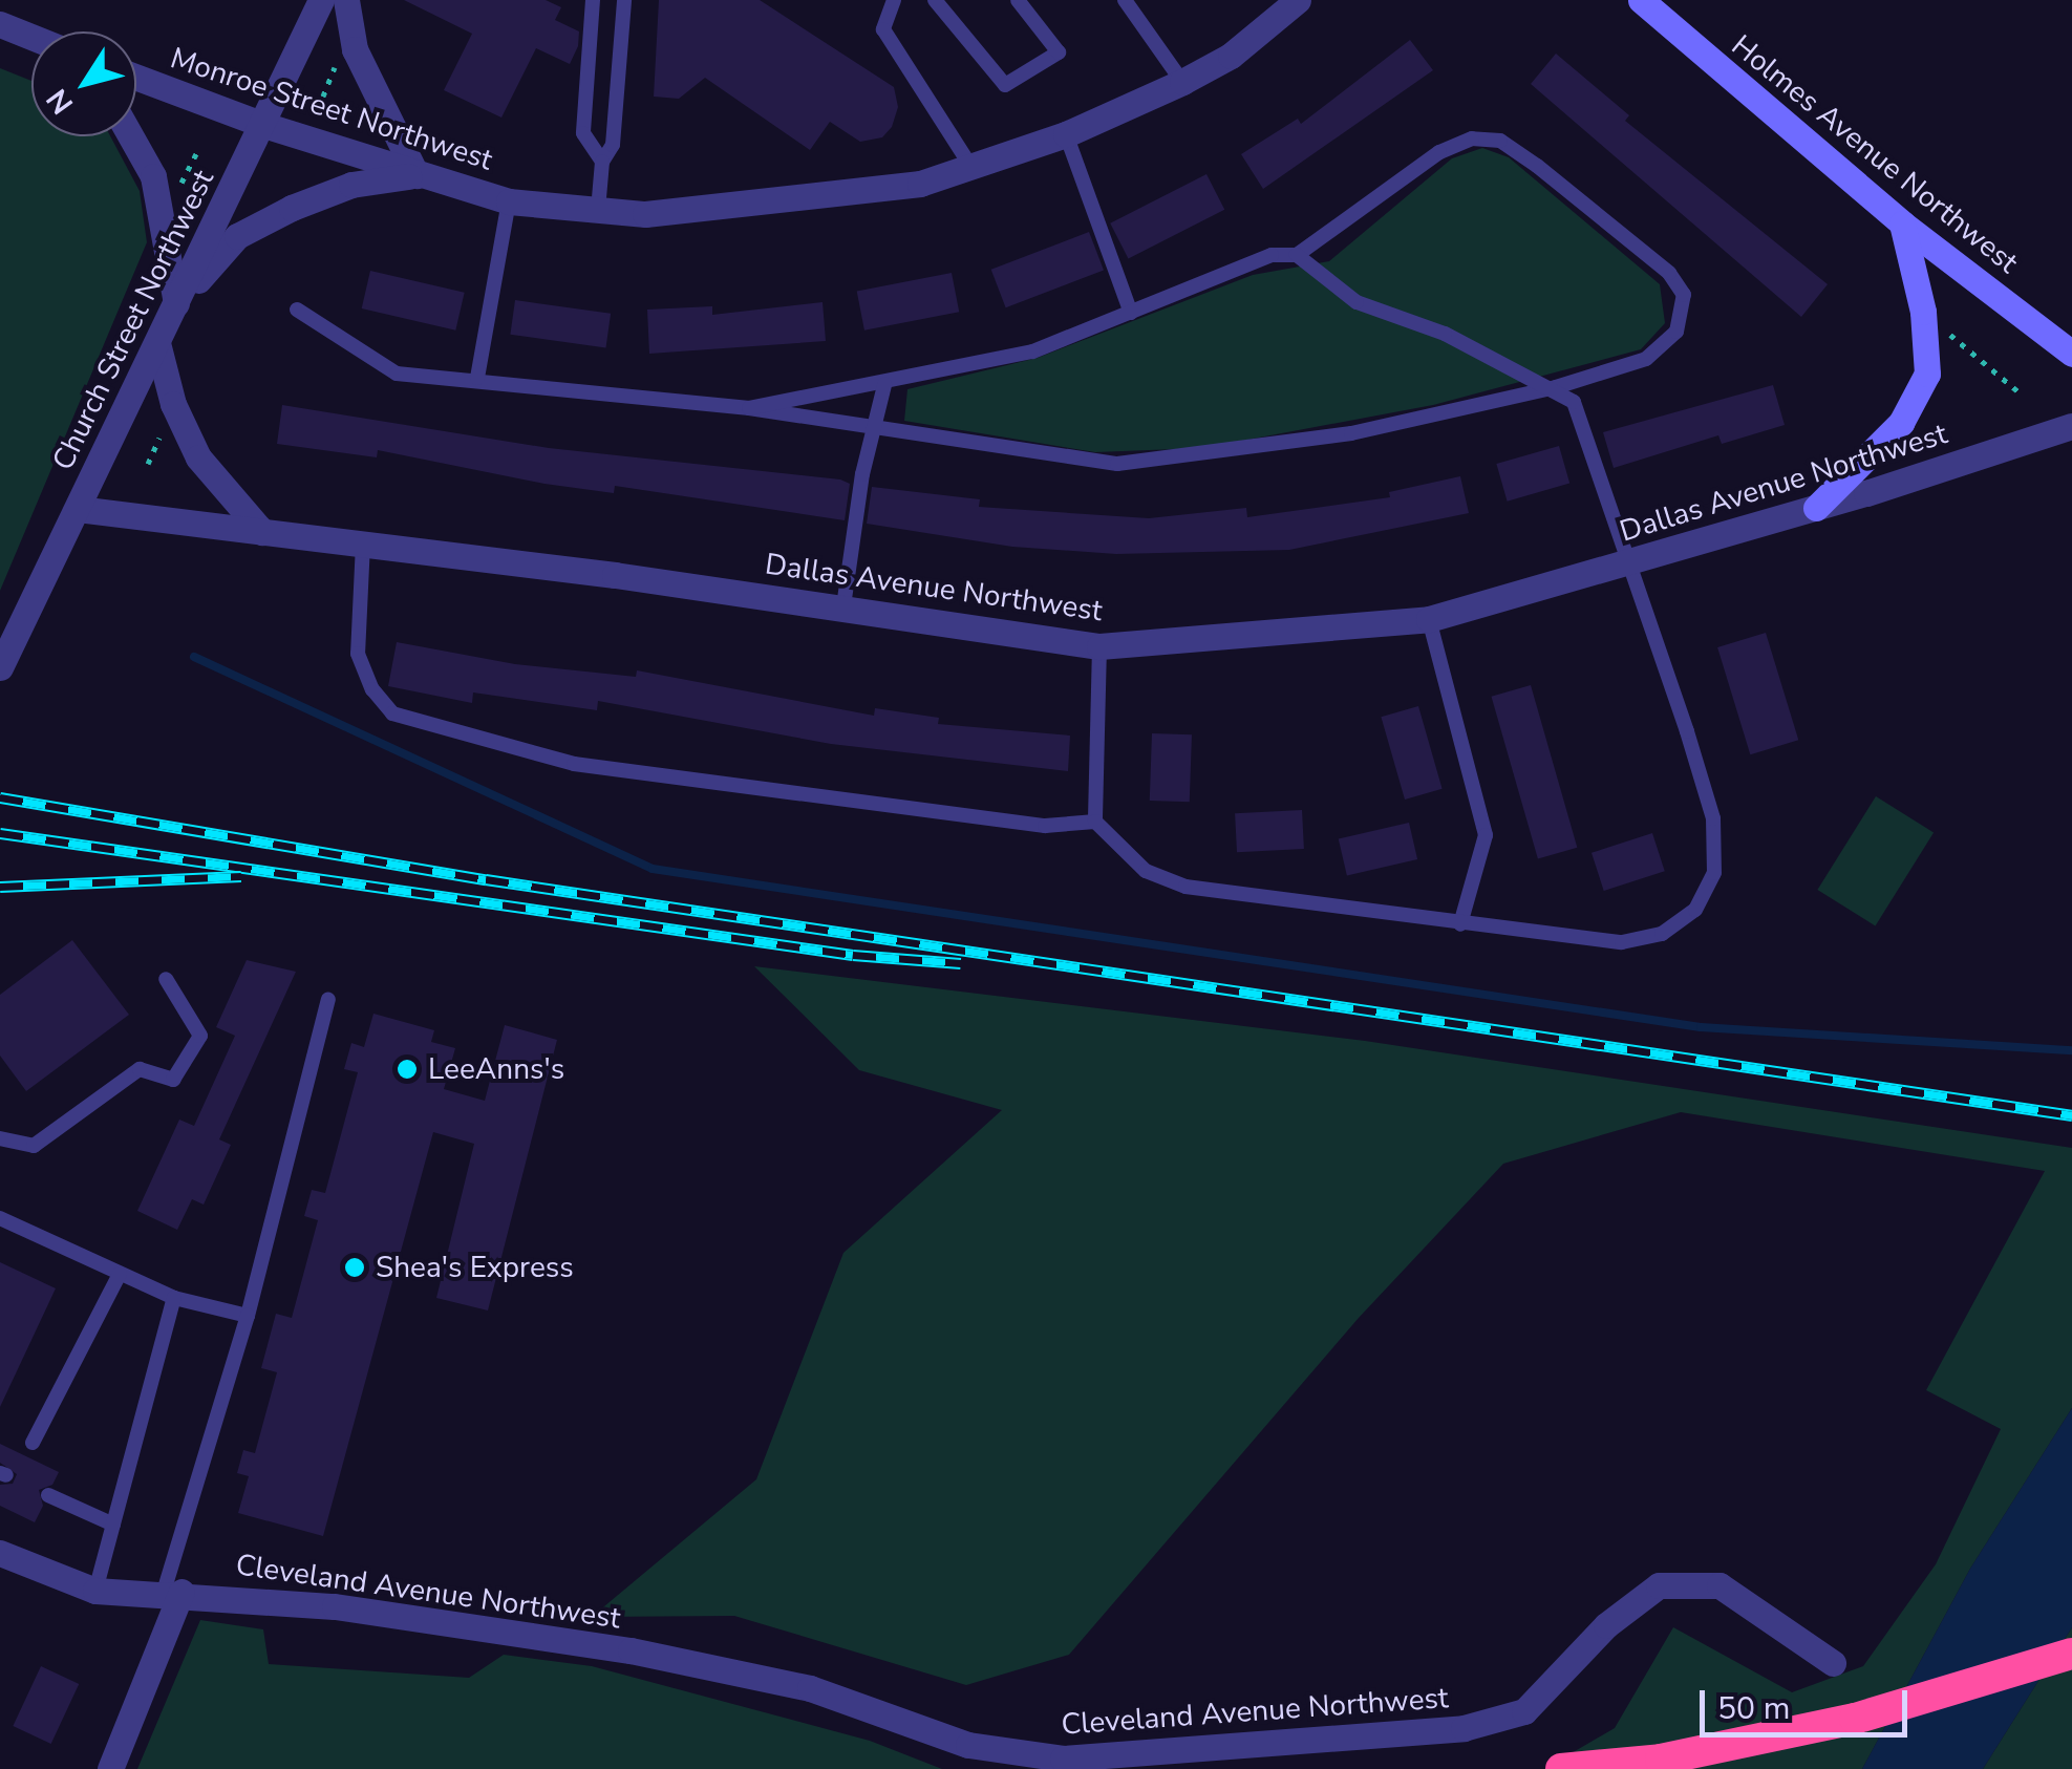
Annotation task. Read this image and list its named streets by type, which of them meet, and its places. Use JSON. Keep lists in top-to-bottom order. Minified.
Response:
{"streets":{"main road":["Holmes Avenue Northwest"],"street":["Monroe Street Northwest","Church Street Northwest","Dallas Avenue Northwest","Cleveland Avenue Northwest"]},"crossings":[["Monroe Street Northwest","Church Street Northwest"],["Church Street Northwest","Dallas Avenue Northwest"]],"places":["LeeAnns's","Shea's Express"],"scale_bar":"50 m","north":"bottom left"}
